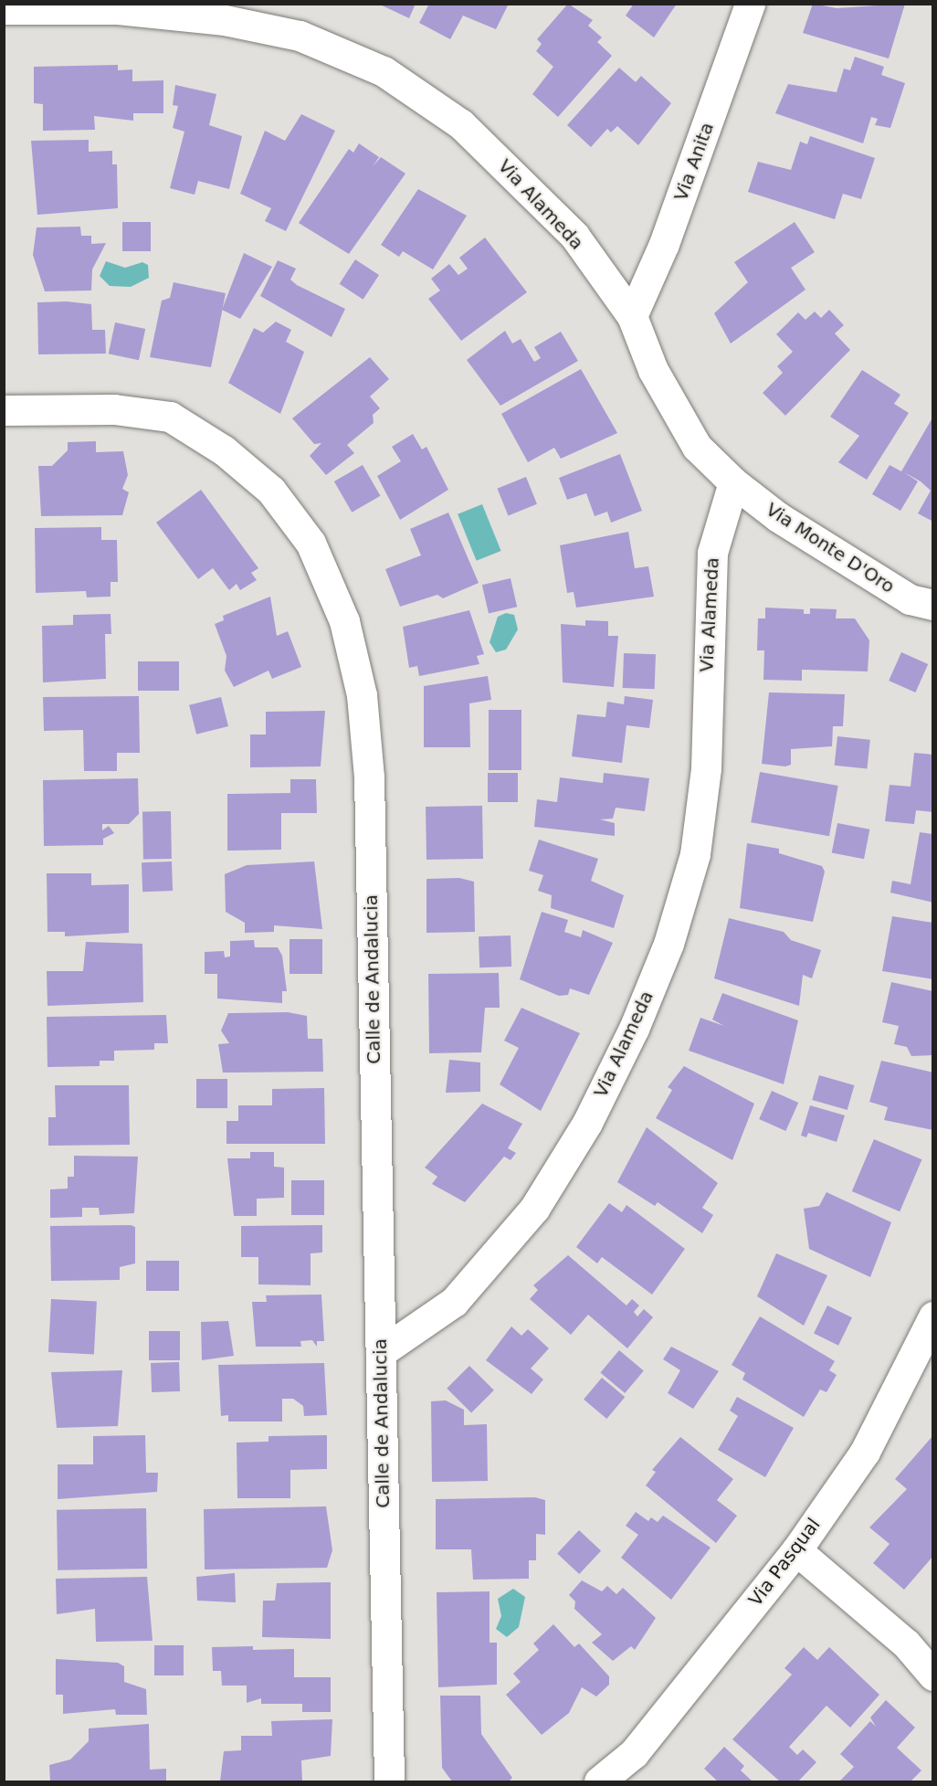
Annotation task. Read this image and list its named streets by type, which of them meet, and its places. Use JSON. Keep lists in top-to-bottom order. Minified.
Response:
{"streets":{"street":["Via Anita","Via Alameda","Via Monte D'Oro","Calle de Andalucia","Via Pasqual"]},"crossings":[["Via Anita","Via Alameda"],["Via Alameda","Via Monte D'Oro"],["Via Alameda","Calle de Andalucia"]]}
